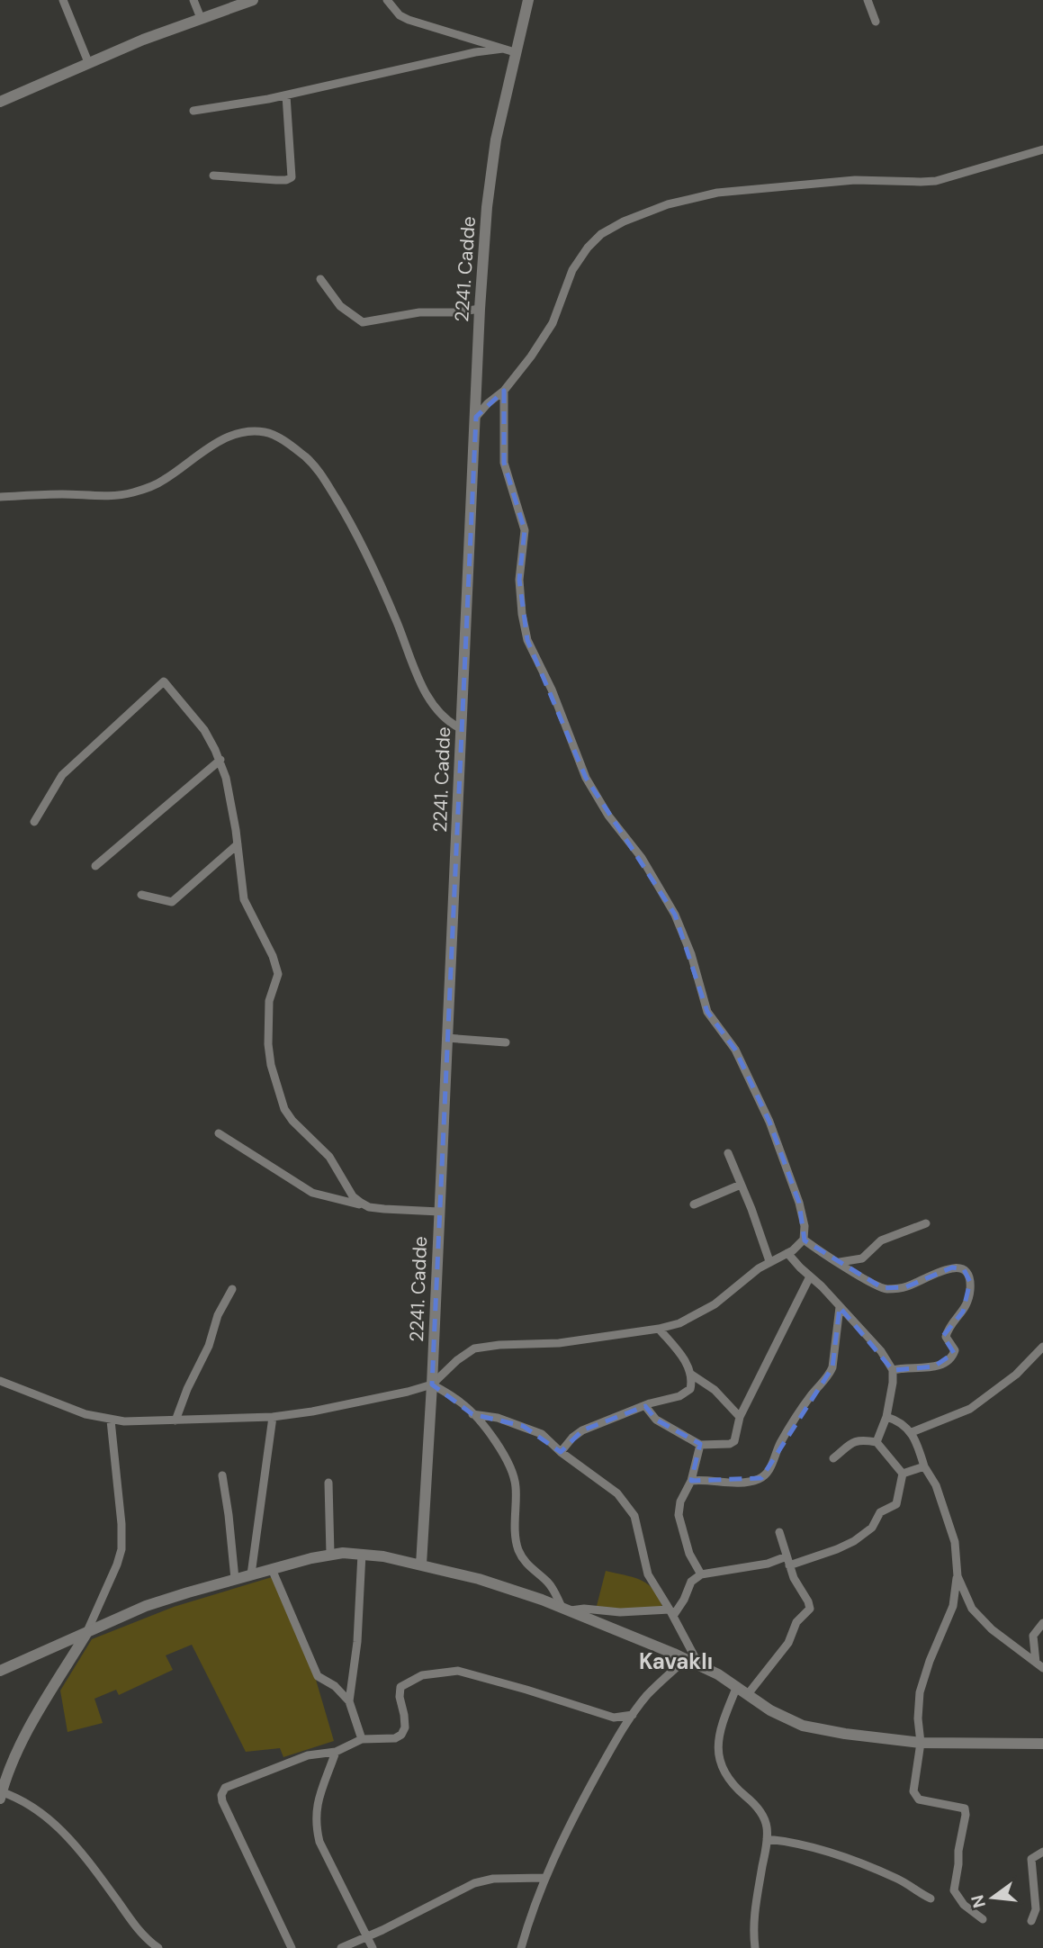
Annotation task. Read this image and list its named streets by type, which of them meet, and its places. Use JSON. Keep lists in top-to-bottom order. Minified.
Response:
{"streets":{"street":["2241. Cadde"]},"districts":["Kavaklı"],"north":"left"}
